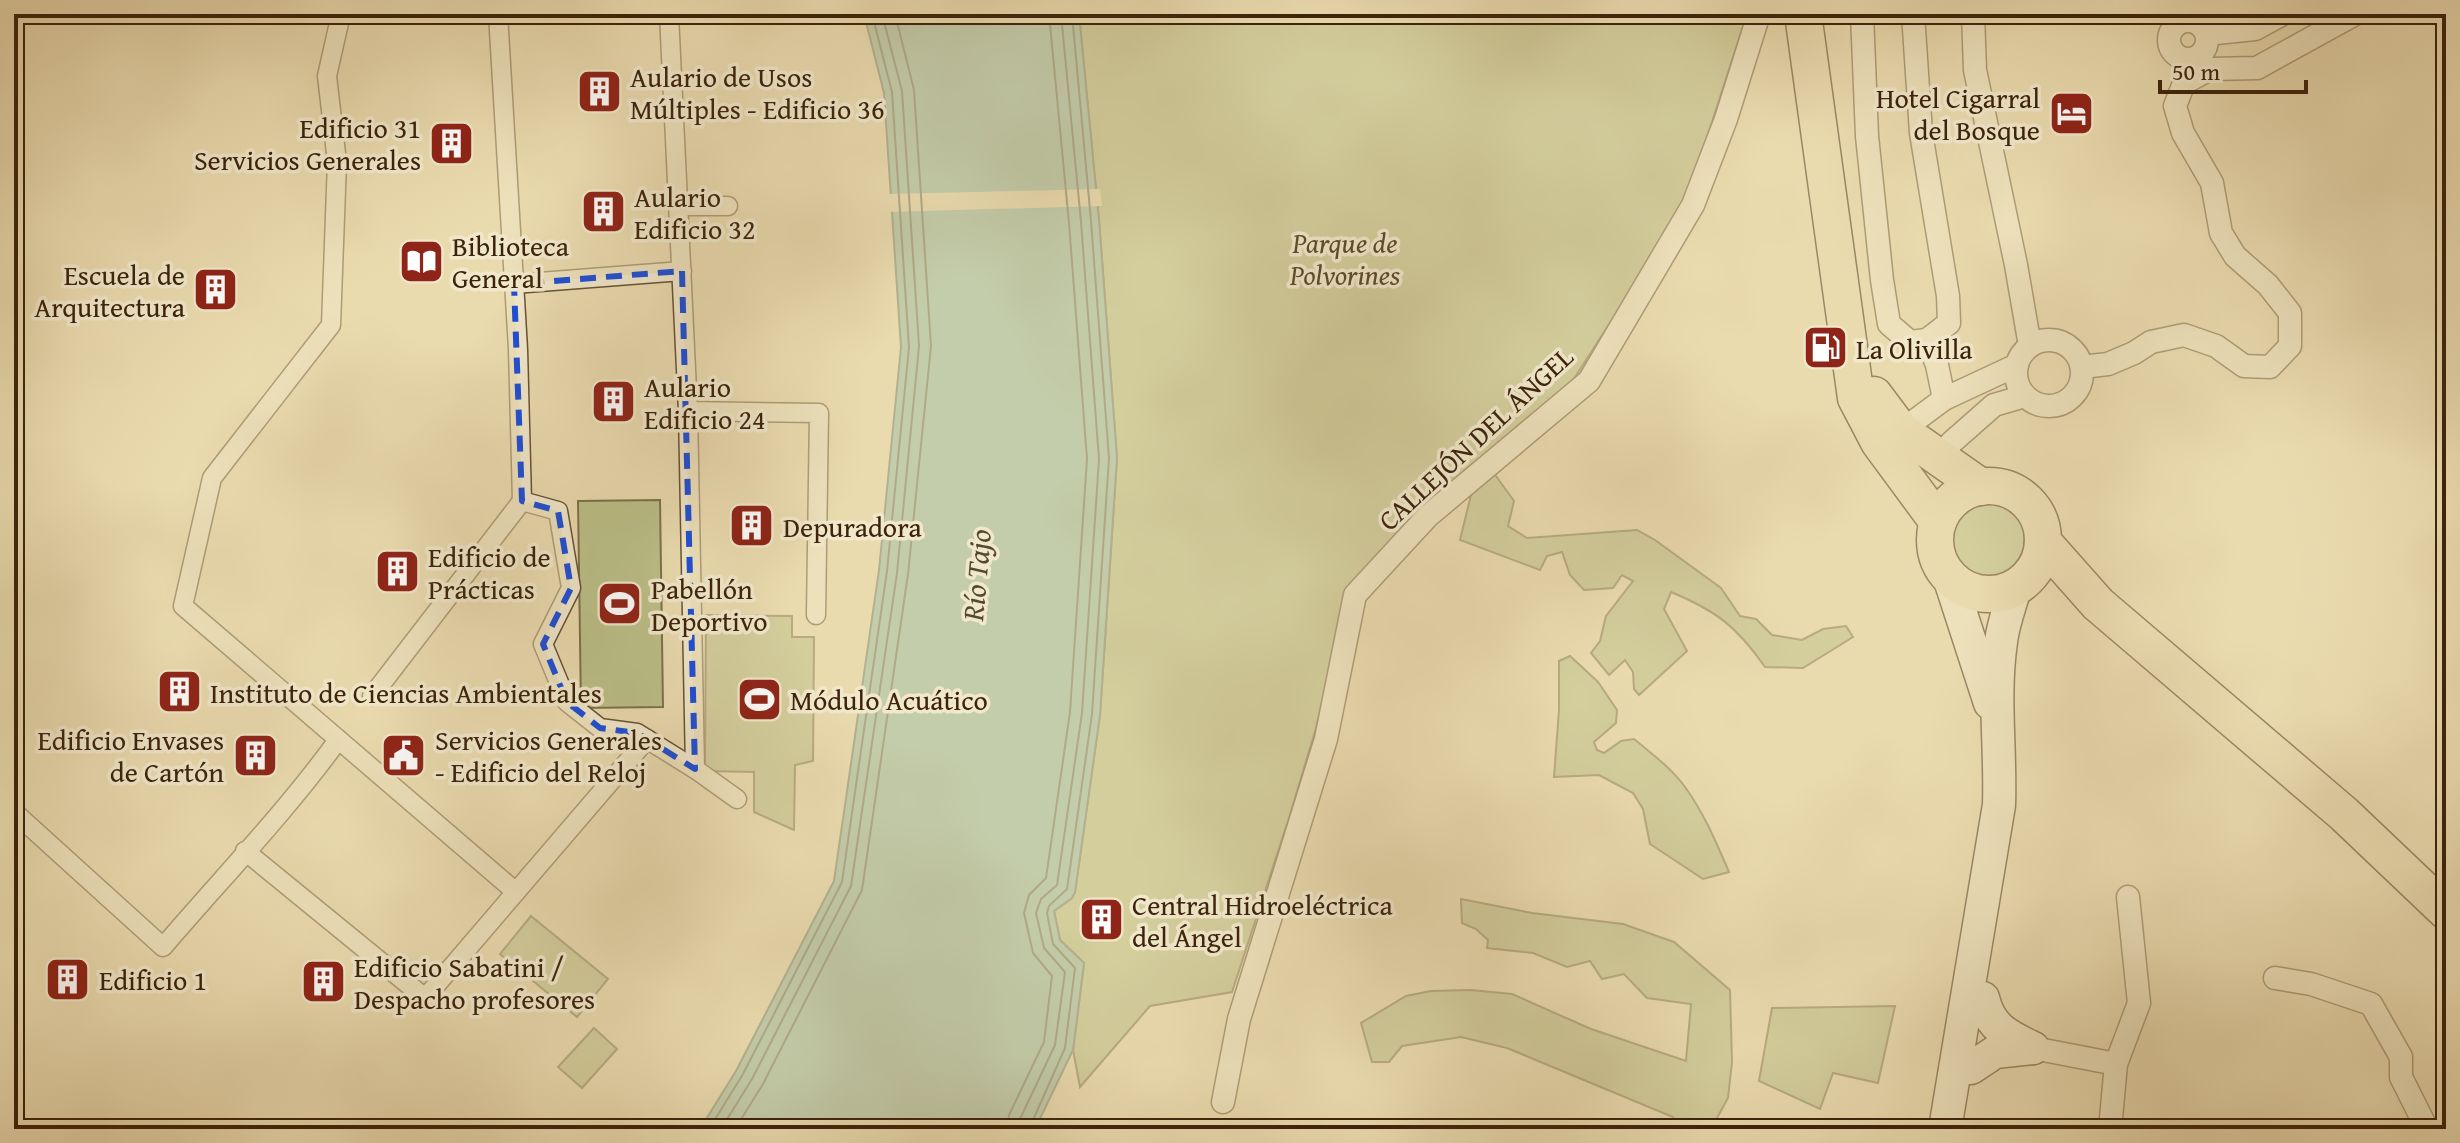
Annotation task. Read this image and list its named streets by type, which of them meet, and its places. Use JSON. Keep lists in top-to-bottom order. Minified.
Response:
{"streets":{"street":["CALLEJÓN DEL ÁNGEL"]},"water":["Río Tajo"],"parks":["Parque de Polvorines"],"places":{"building":["Aulario de Usos Múltiples - Edificio 36","Edificio 31 Servicios Generales","Aulario Edificio 32","Escuela de Arquitectura","Aulario Edificio 24","Depuradora","Edificio de Prácticas","Instituto de Ciencias Ambientales","Edificio Envases de Cartón","Central Hidroeléctrica del Ángel","Edificio 1","Edificio Sabatini / Despacho profesores"],"hotel":["Hotel Cigarral del Bosque"],"library":["Biblioteca General"],"fuel station":["La Olivilla"],"sports":["Pabellón Deportivo","Módulo Acuático"],"public building":["Servicios Generales - Edificio del Reloj"]},"scale_bar":"50 m"}
